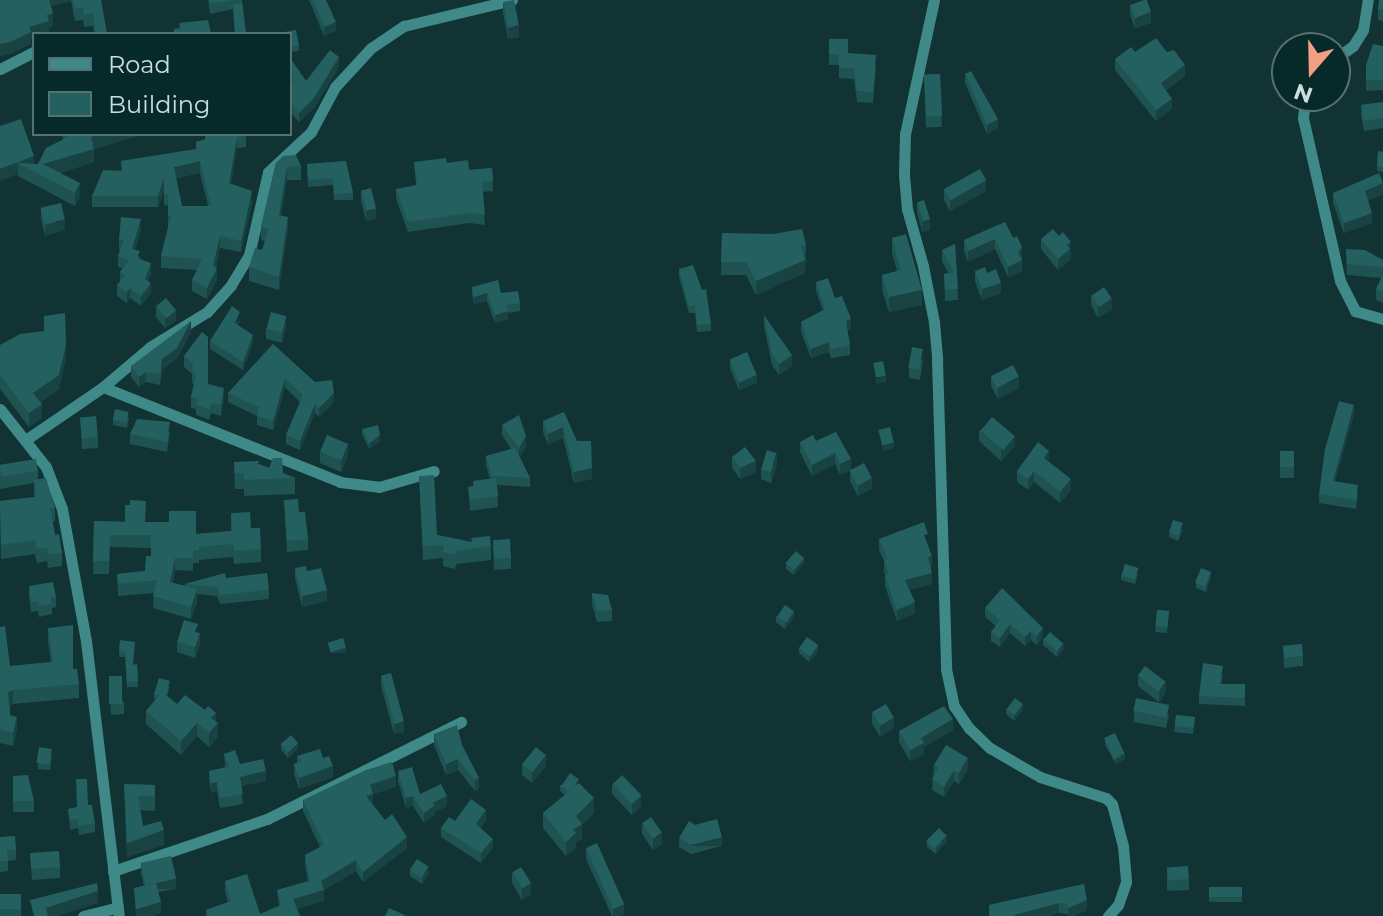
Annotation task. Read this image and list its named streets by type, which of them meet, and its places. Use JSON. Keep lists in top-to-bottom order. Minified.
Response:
{"legend":["Road","Building"],"north":"bottom"}
